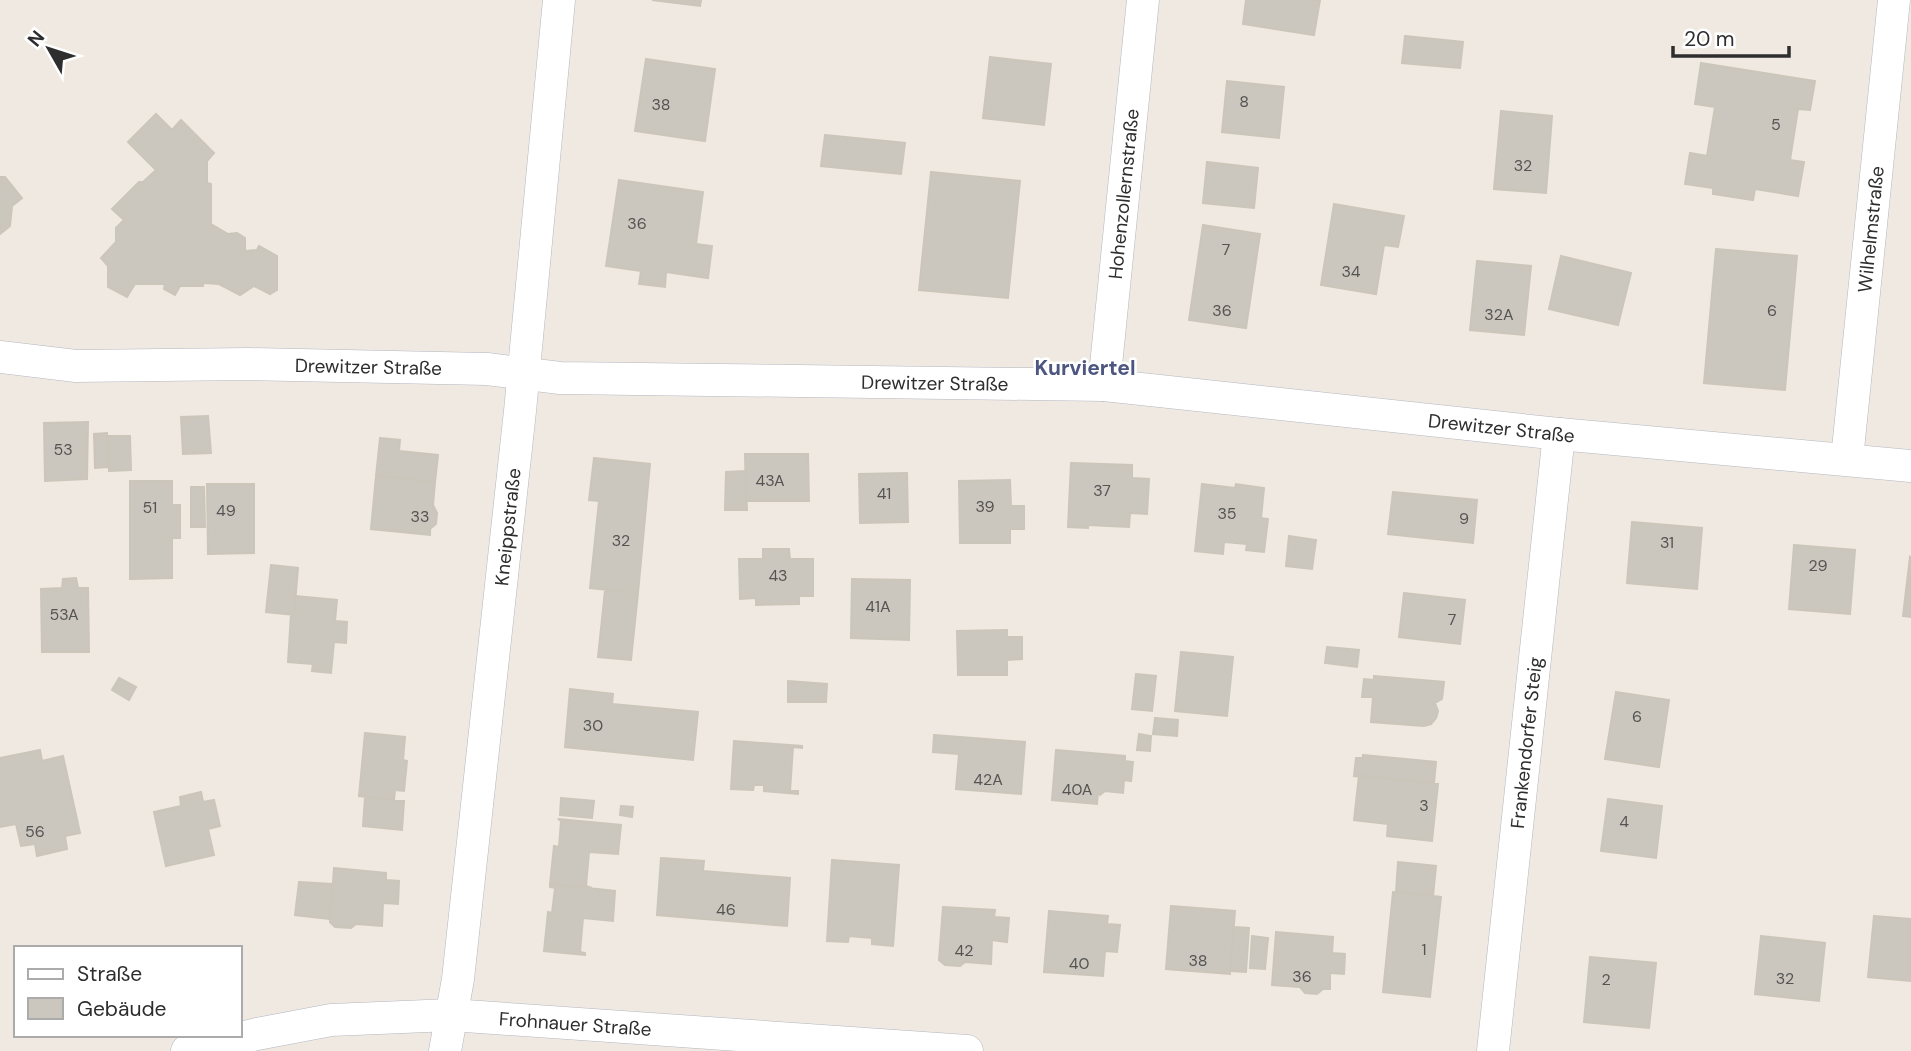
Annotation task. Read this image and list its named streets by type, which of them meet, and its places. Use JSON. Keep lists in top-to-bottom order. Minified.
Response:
{"streets":{"street":["Hohenzollernstraße","Wilhelmstraße","Drewitzer Straße","Kneippstraße","Frankendorfer Steig","Frohnauer Straße"]},"crossings":[["Hohenzollernstraße","Drewitzer Straße"],["Wilhelmstraße","Drewitzer Straße"],["Drewitzer Straße","Kneippstraße"],["Drewitzer Straße","Frankendorfer Steig"],["Kneippstraße","Frohnauer Straße"]],"districts":["Kurviertel"],"house_numbers":["8","38","5","32","36","7","34","36","6","32A","53","43A","37","41","39","51","49","35","33","9","32","31","29","43","41A","53A","7","6","30","42A","40A","3","4","56","46","1","42","38","40","36","32","2"],"legend":["Straße","Gebäude"],"scale_bar":"20 m","north":"top left"}
